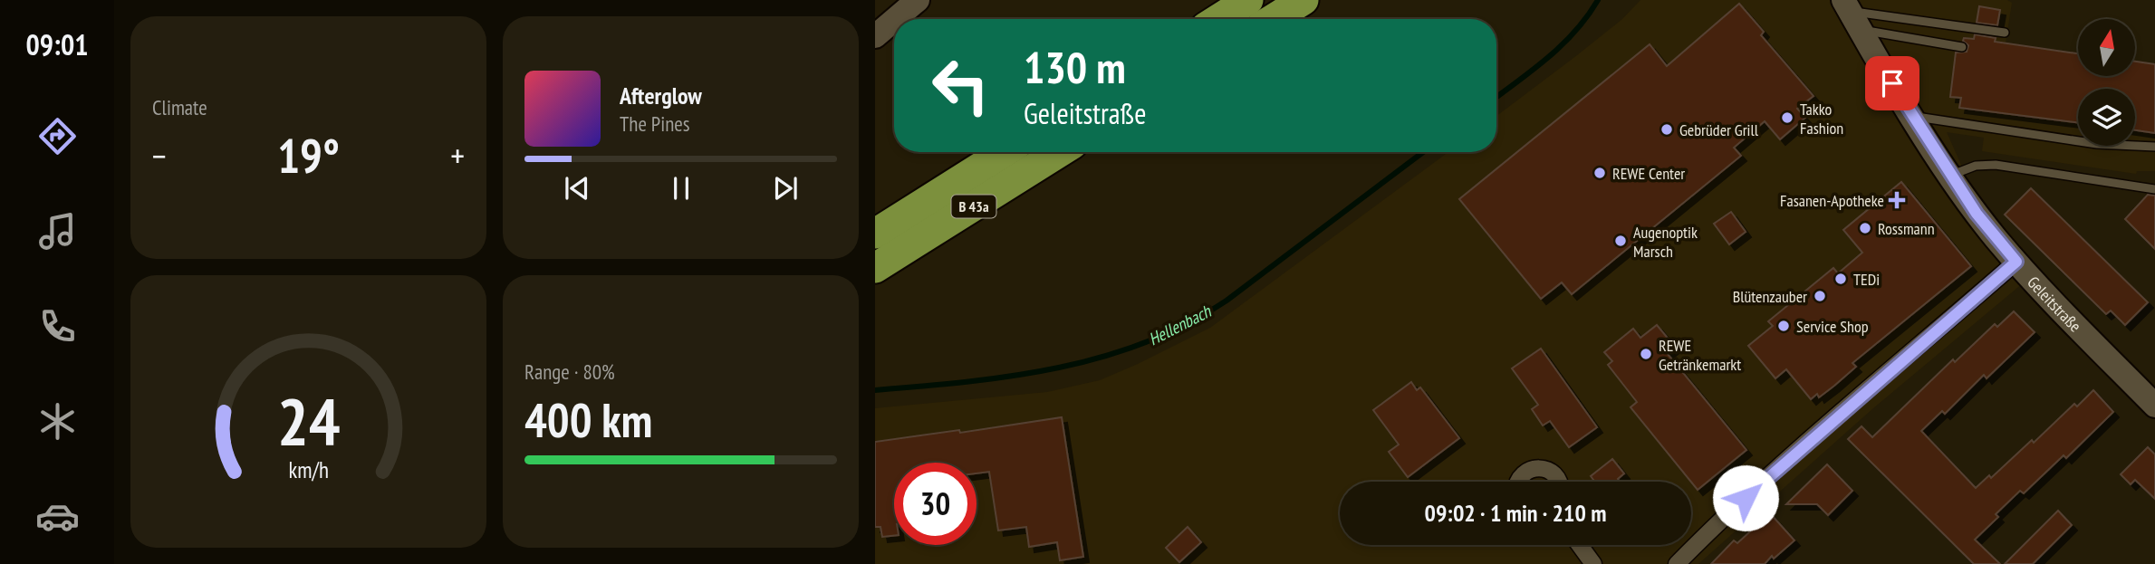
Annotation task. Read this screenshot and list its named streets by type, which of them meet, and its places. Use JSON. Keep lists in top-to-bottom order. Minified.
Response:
{"streets":{"highway":["B 43a"],"main road":["Geleitstraße"]},"water":["Hellenbach"],"places":{"other":["Takko Fashion","Gebrüder Grill","REWE Center","Rossmann","Augenoptik Marsch","TEDi","Blütenzauber","Service Shop","REWE Getränkemarkt"],"health":["Fasanen-Apotheke"]},"north":"top","page":{"tabs":"09:01","tile":["Climate",["Range · 80%","400 km"]],"turn":["130 m","Geleitstraße"],"song":["Afterglow","The Pines"],"heat":["−","19°","+"],"limit":"30","trip":"09:02 · 1 min · 210 m","gauge":["24","km/h"]}}
